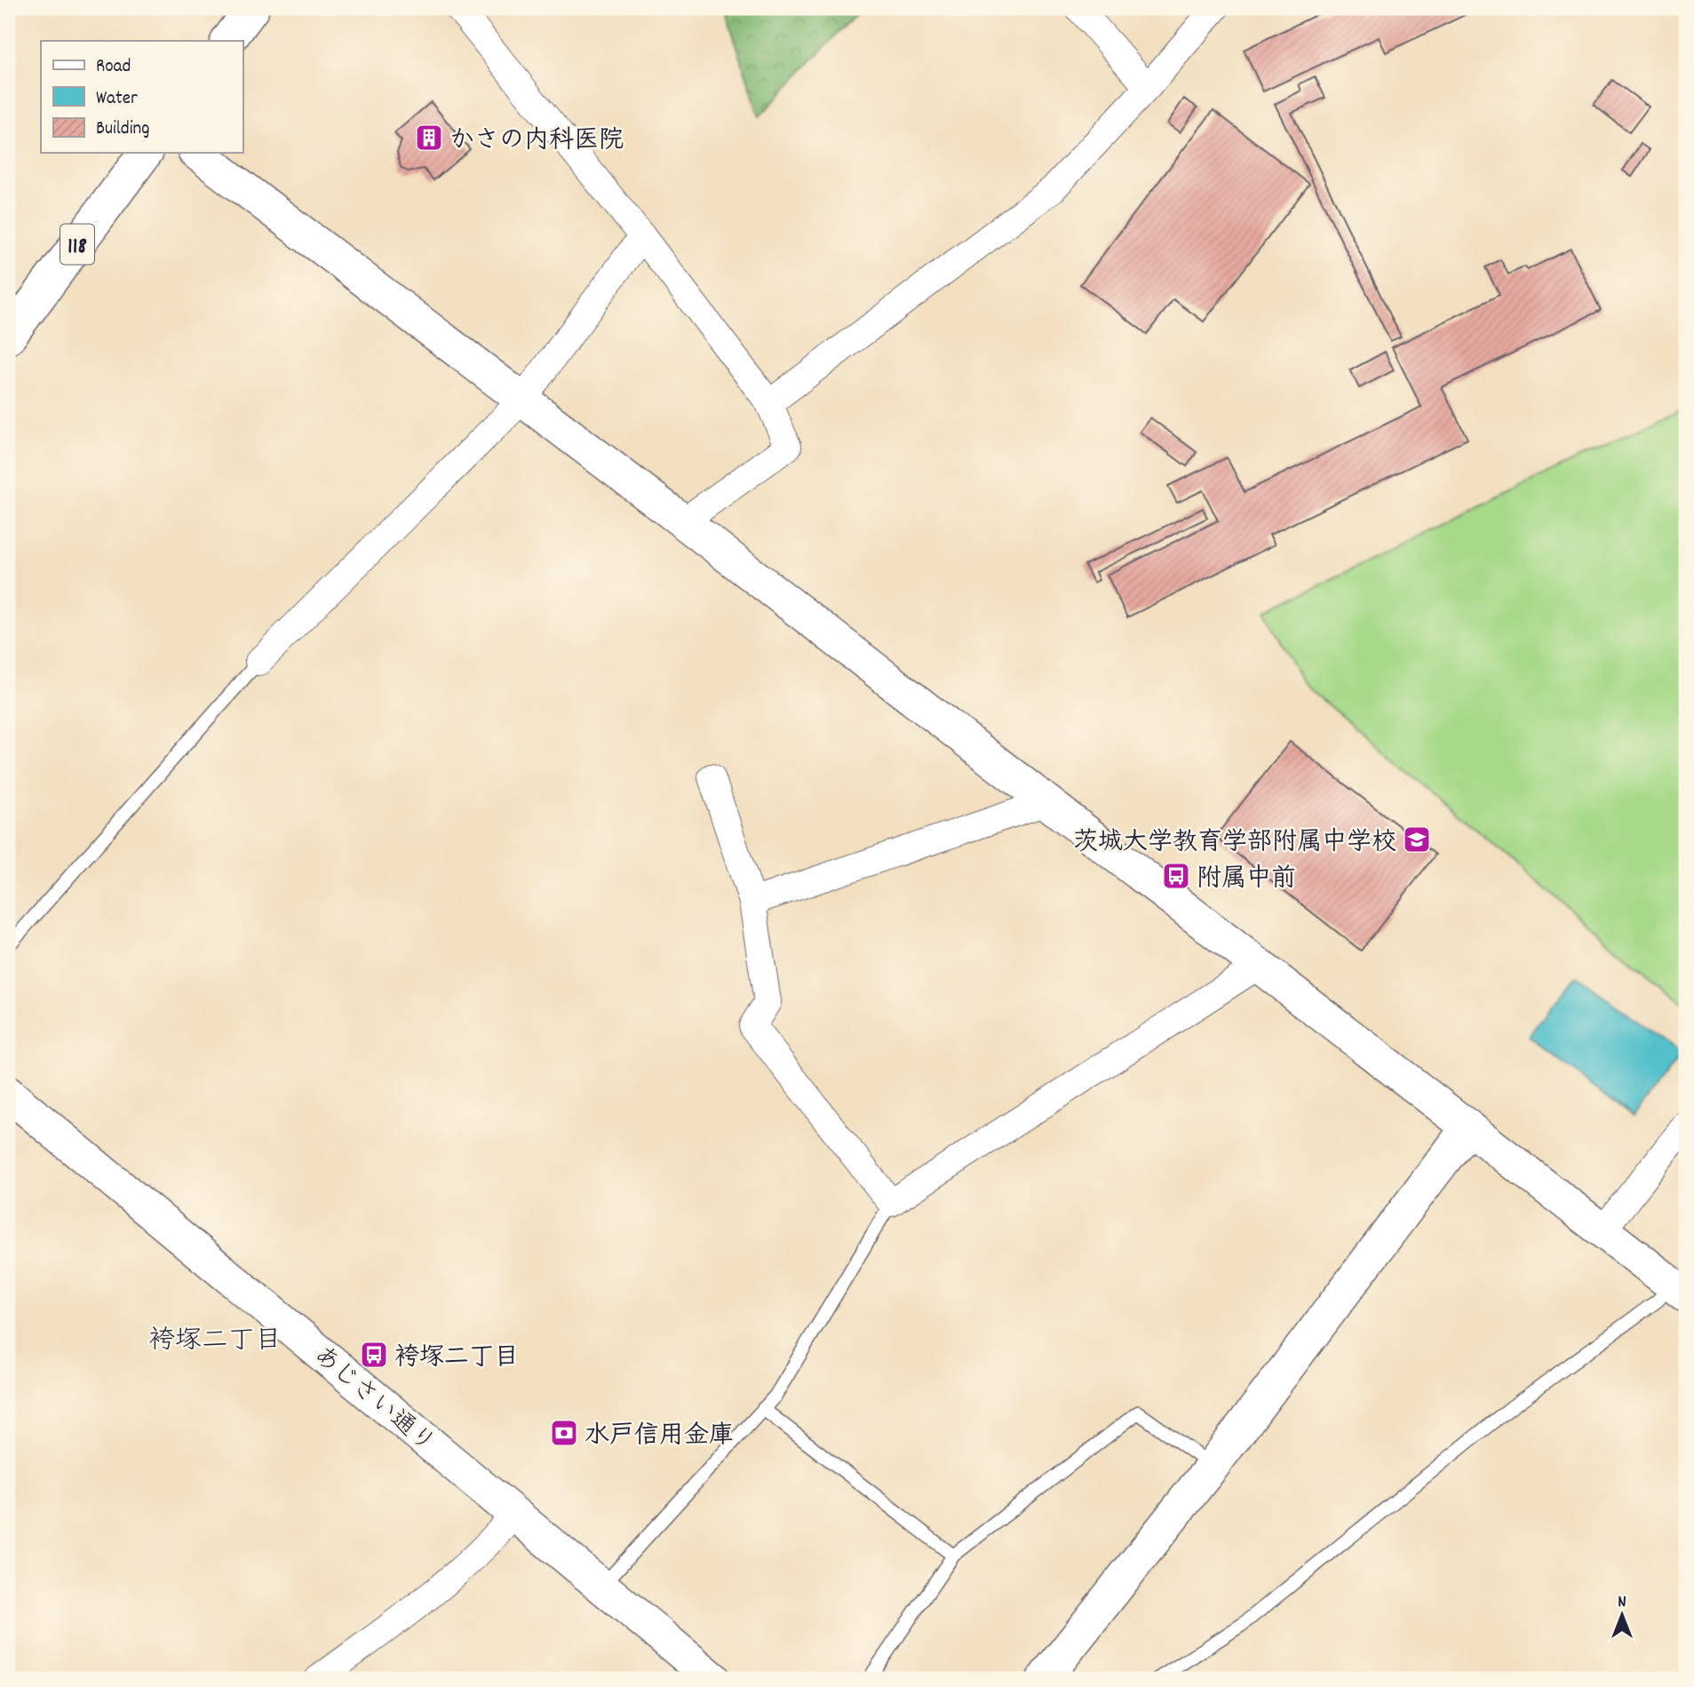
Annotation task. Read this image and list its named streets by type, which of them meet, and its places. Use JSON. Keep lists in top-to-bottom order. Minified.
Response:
{"streets":{"main road":["118","あじさい通り"]},"districts":["袴塚二丁目"],"places":{"building":["かさの内科医院"],"school or university":["茨城大学教育学部附属中学校"],"bus stop":["附属中前","袴塚二丁目"],"bank":["水戸信用金庫"]},"legend":["Road","Water","Building"],"north":"top"}
